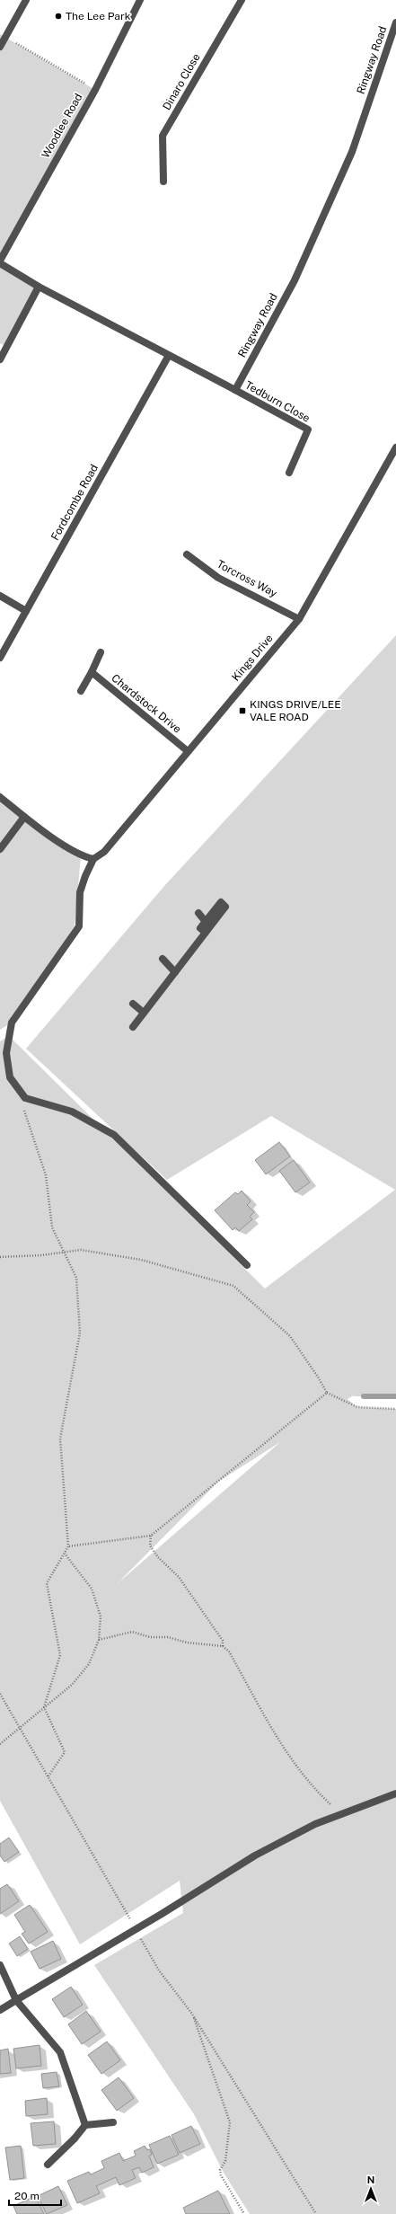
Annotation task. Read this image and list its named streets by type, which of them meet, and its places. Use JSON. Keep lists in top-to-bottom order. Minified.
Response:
{"streets":{"street":["Ringway Road","Dinaro Close","Woodlee Road","Tedburn Close","Fordcombe Road","Torcross Way","Kings Drive","Chardstock Drive"]},"crossings":[["Ringway Road","Tedburn Close"],["Torcross Way","Kings Drive"],["Kings Drive","Chardstock Drive"]],"places":{"other":["The Lee Park"],"transit":["KINGS DRIVE/LEE VALE ROAD"]},"scale_bar":"20 m","north":"top"}
